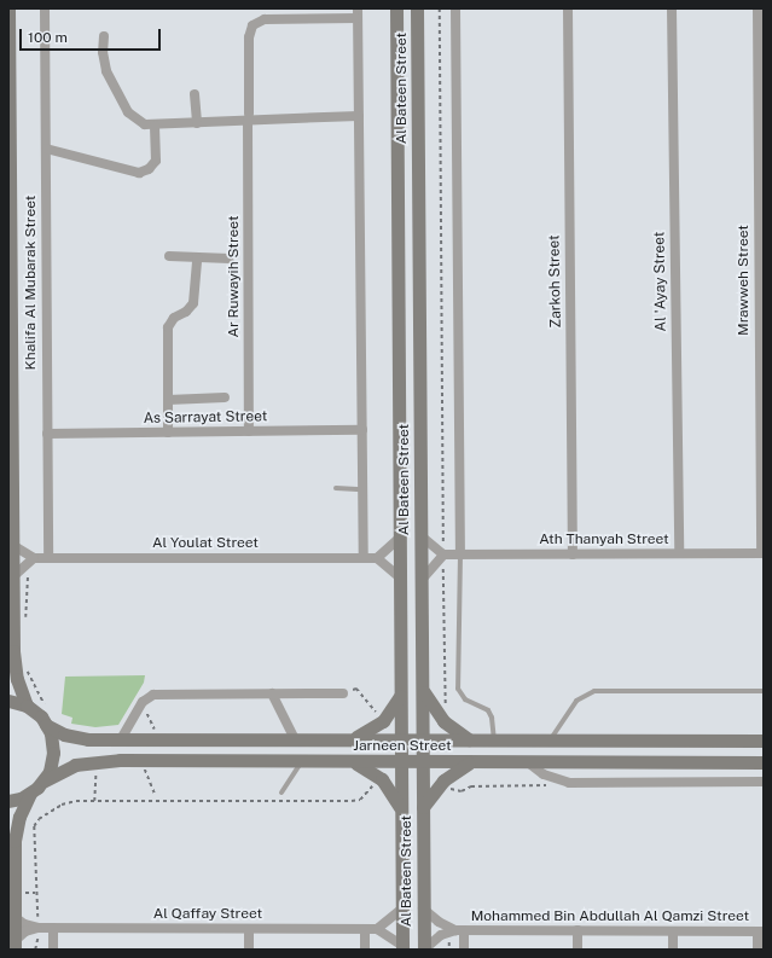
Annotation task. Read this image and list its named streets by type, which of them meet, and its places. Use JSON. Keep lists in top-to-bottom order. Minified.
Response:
{"streets":{"main road":["Al Bateen Street","Khalifa Al Mubarak Street","Jarneen Street"],"street":["Ar Ruwayih Street","Mrawweh Street","Zarkoh Street","Al 'Ayay Street","As Sarrayat Street","Ath Thanyah Street","Al Youlat Street","Al Qaffay Street","Mohammed Bin Abdullah Al Qamzi Street"]},"crossings":[["Al Bateen Street","Jarneen Street"],["Al Bateen Street","Mohammed Bin Abdullah Al Qamzi Street"],["Ar Ruwayih Street","As Sarrayat Street"],["Mrawweh Street","Ath Thanyah Street"],["Zarkoh Street","Ath Thanyah Street"],["Al 'Ayay Street","Ath Thanyah Street"],["Khalifa Al Mubarak Street","As Sarrayat Street"],["Khalifa Al Mubarak Street","Al Youlat Street"]],"scale_bar":"100 m"}
